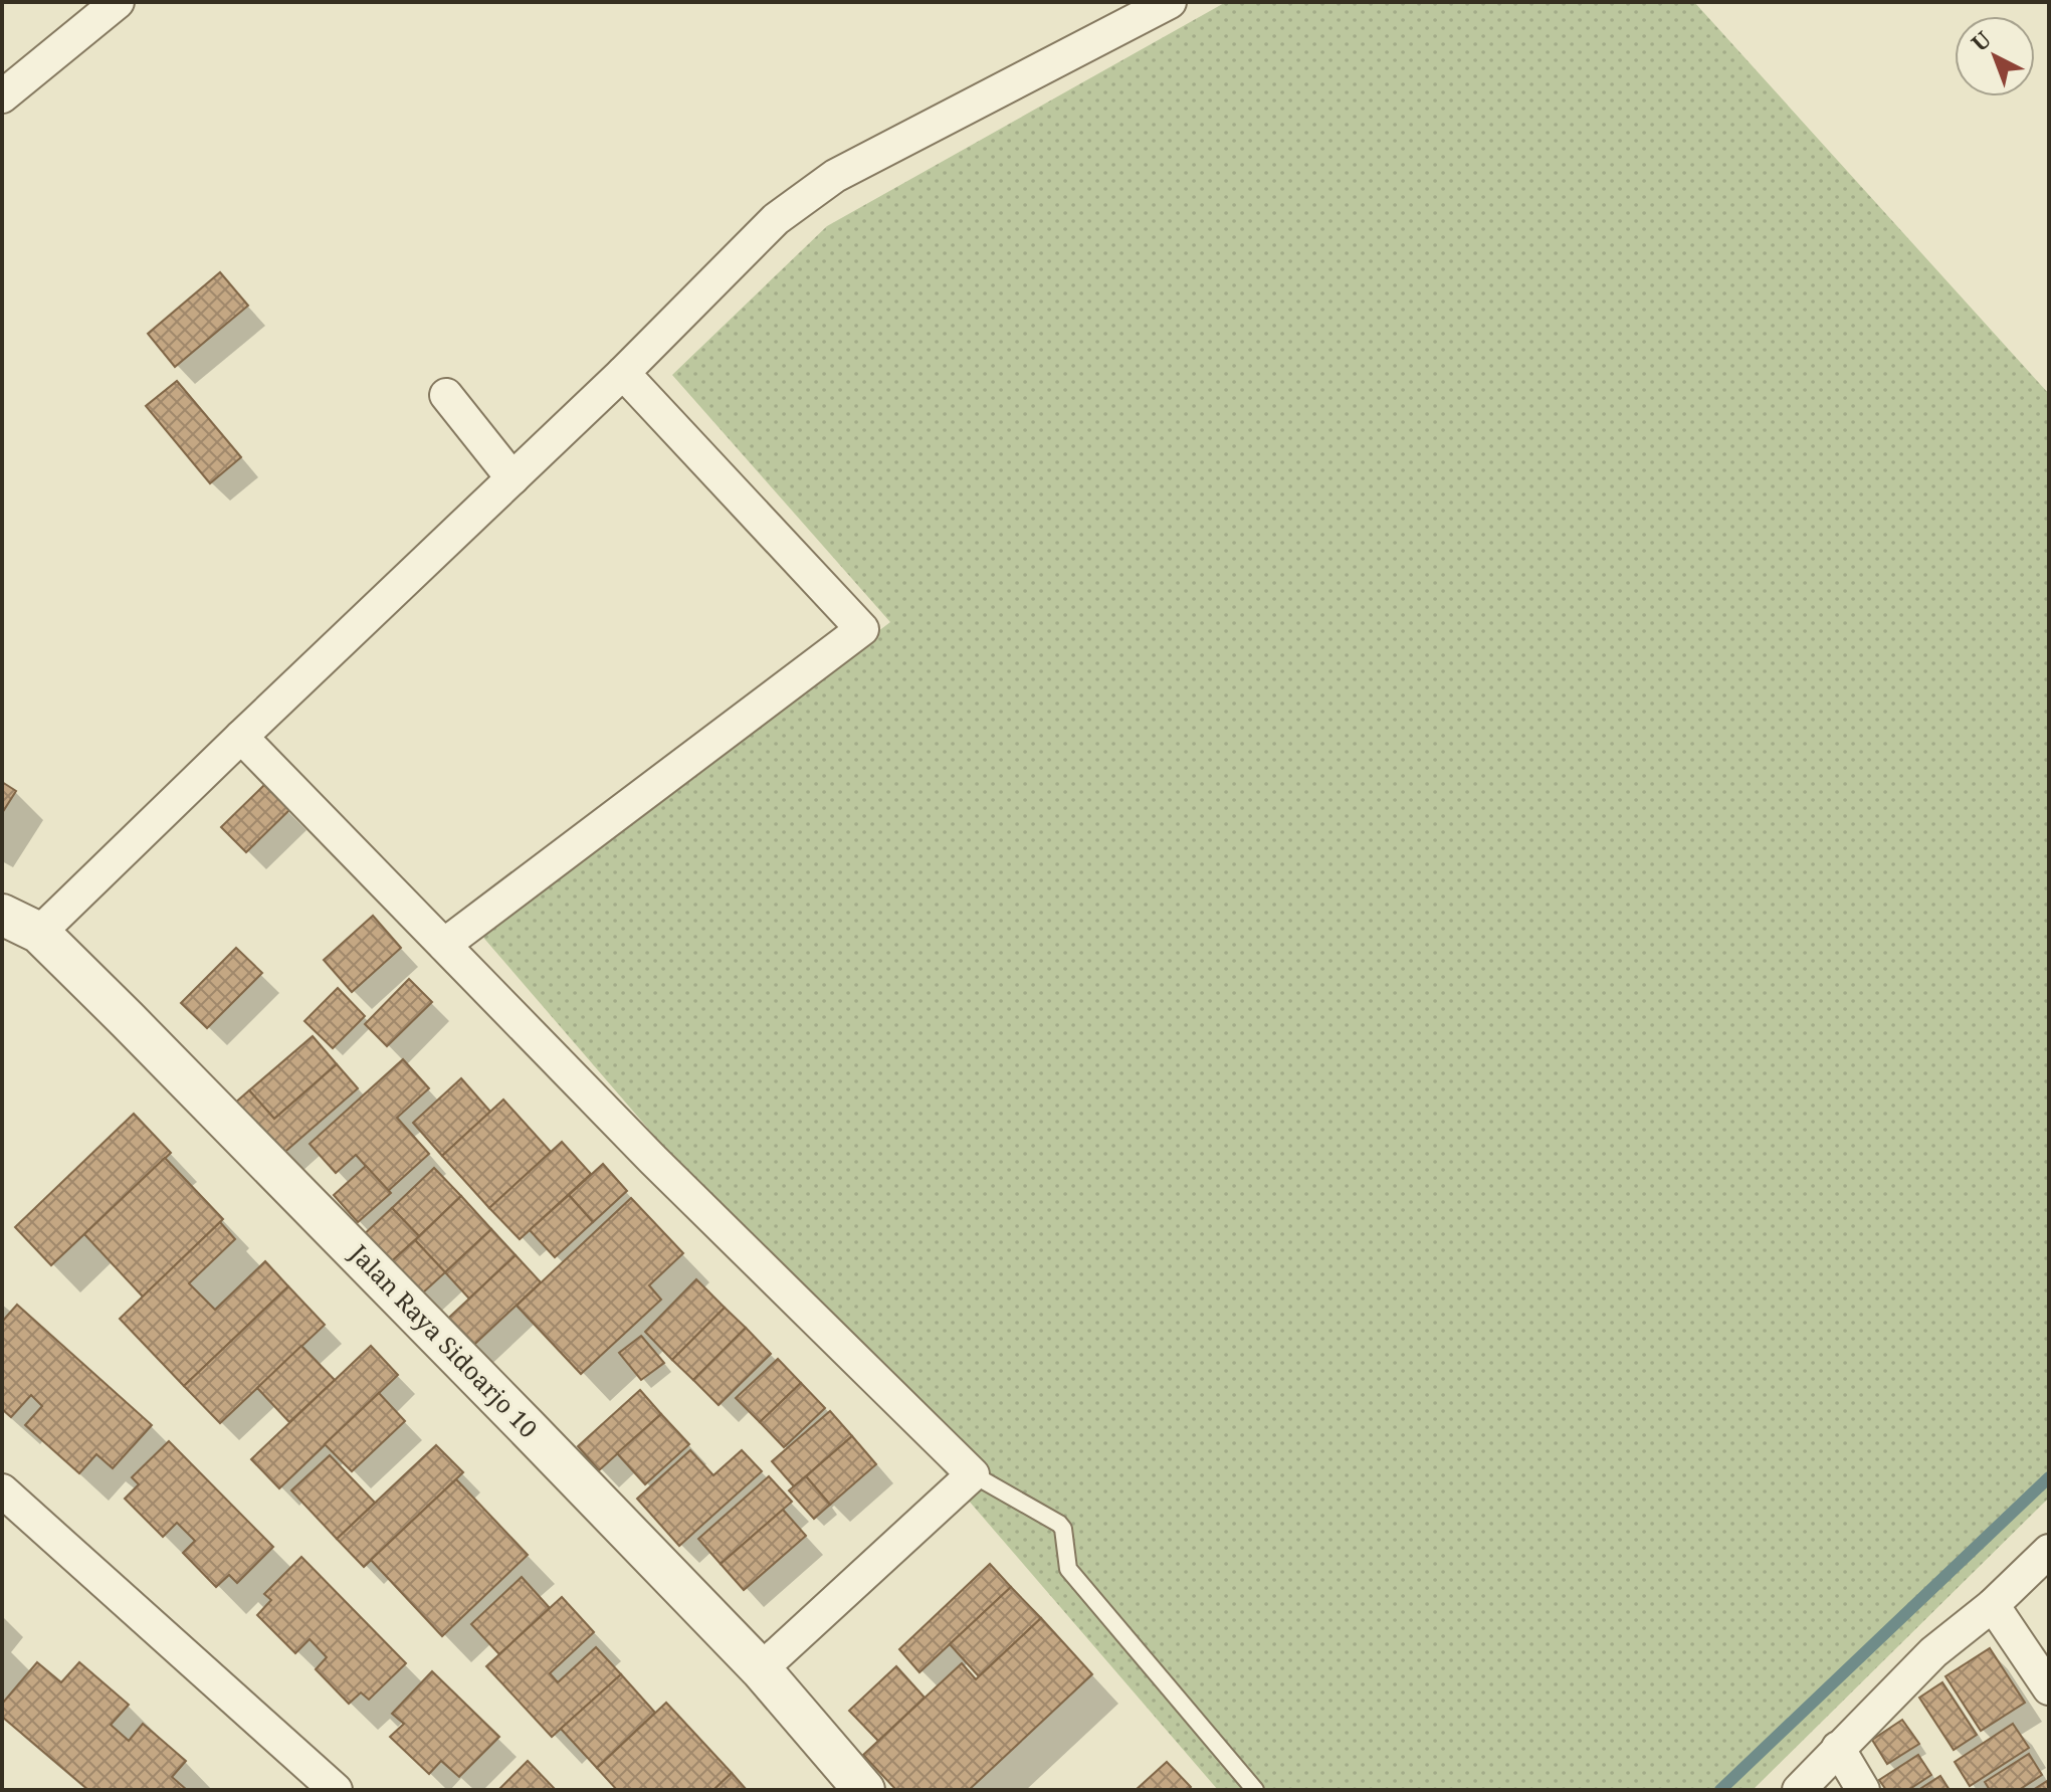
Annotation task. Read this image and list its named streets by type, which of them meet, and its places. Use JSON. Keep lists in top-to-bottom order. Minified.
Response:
{"streets":{"street":["Jalan Raya Sidoarjo 10"]},"north":"top left"}
